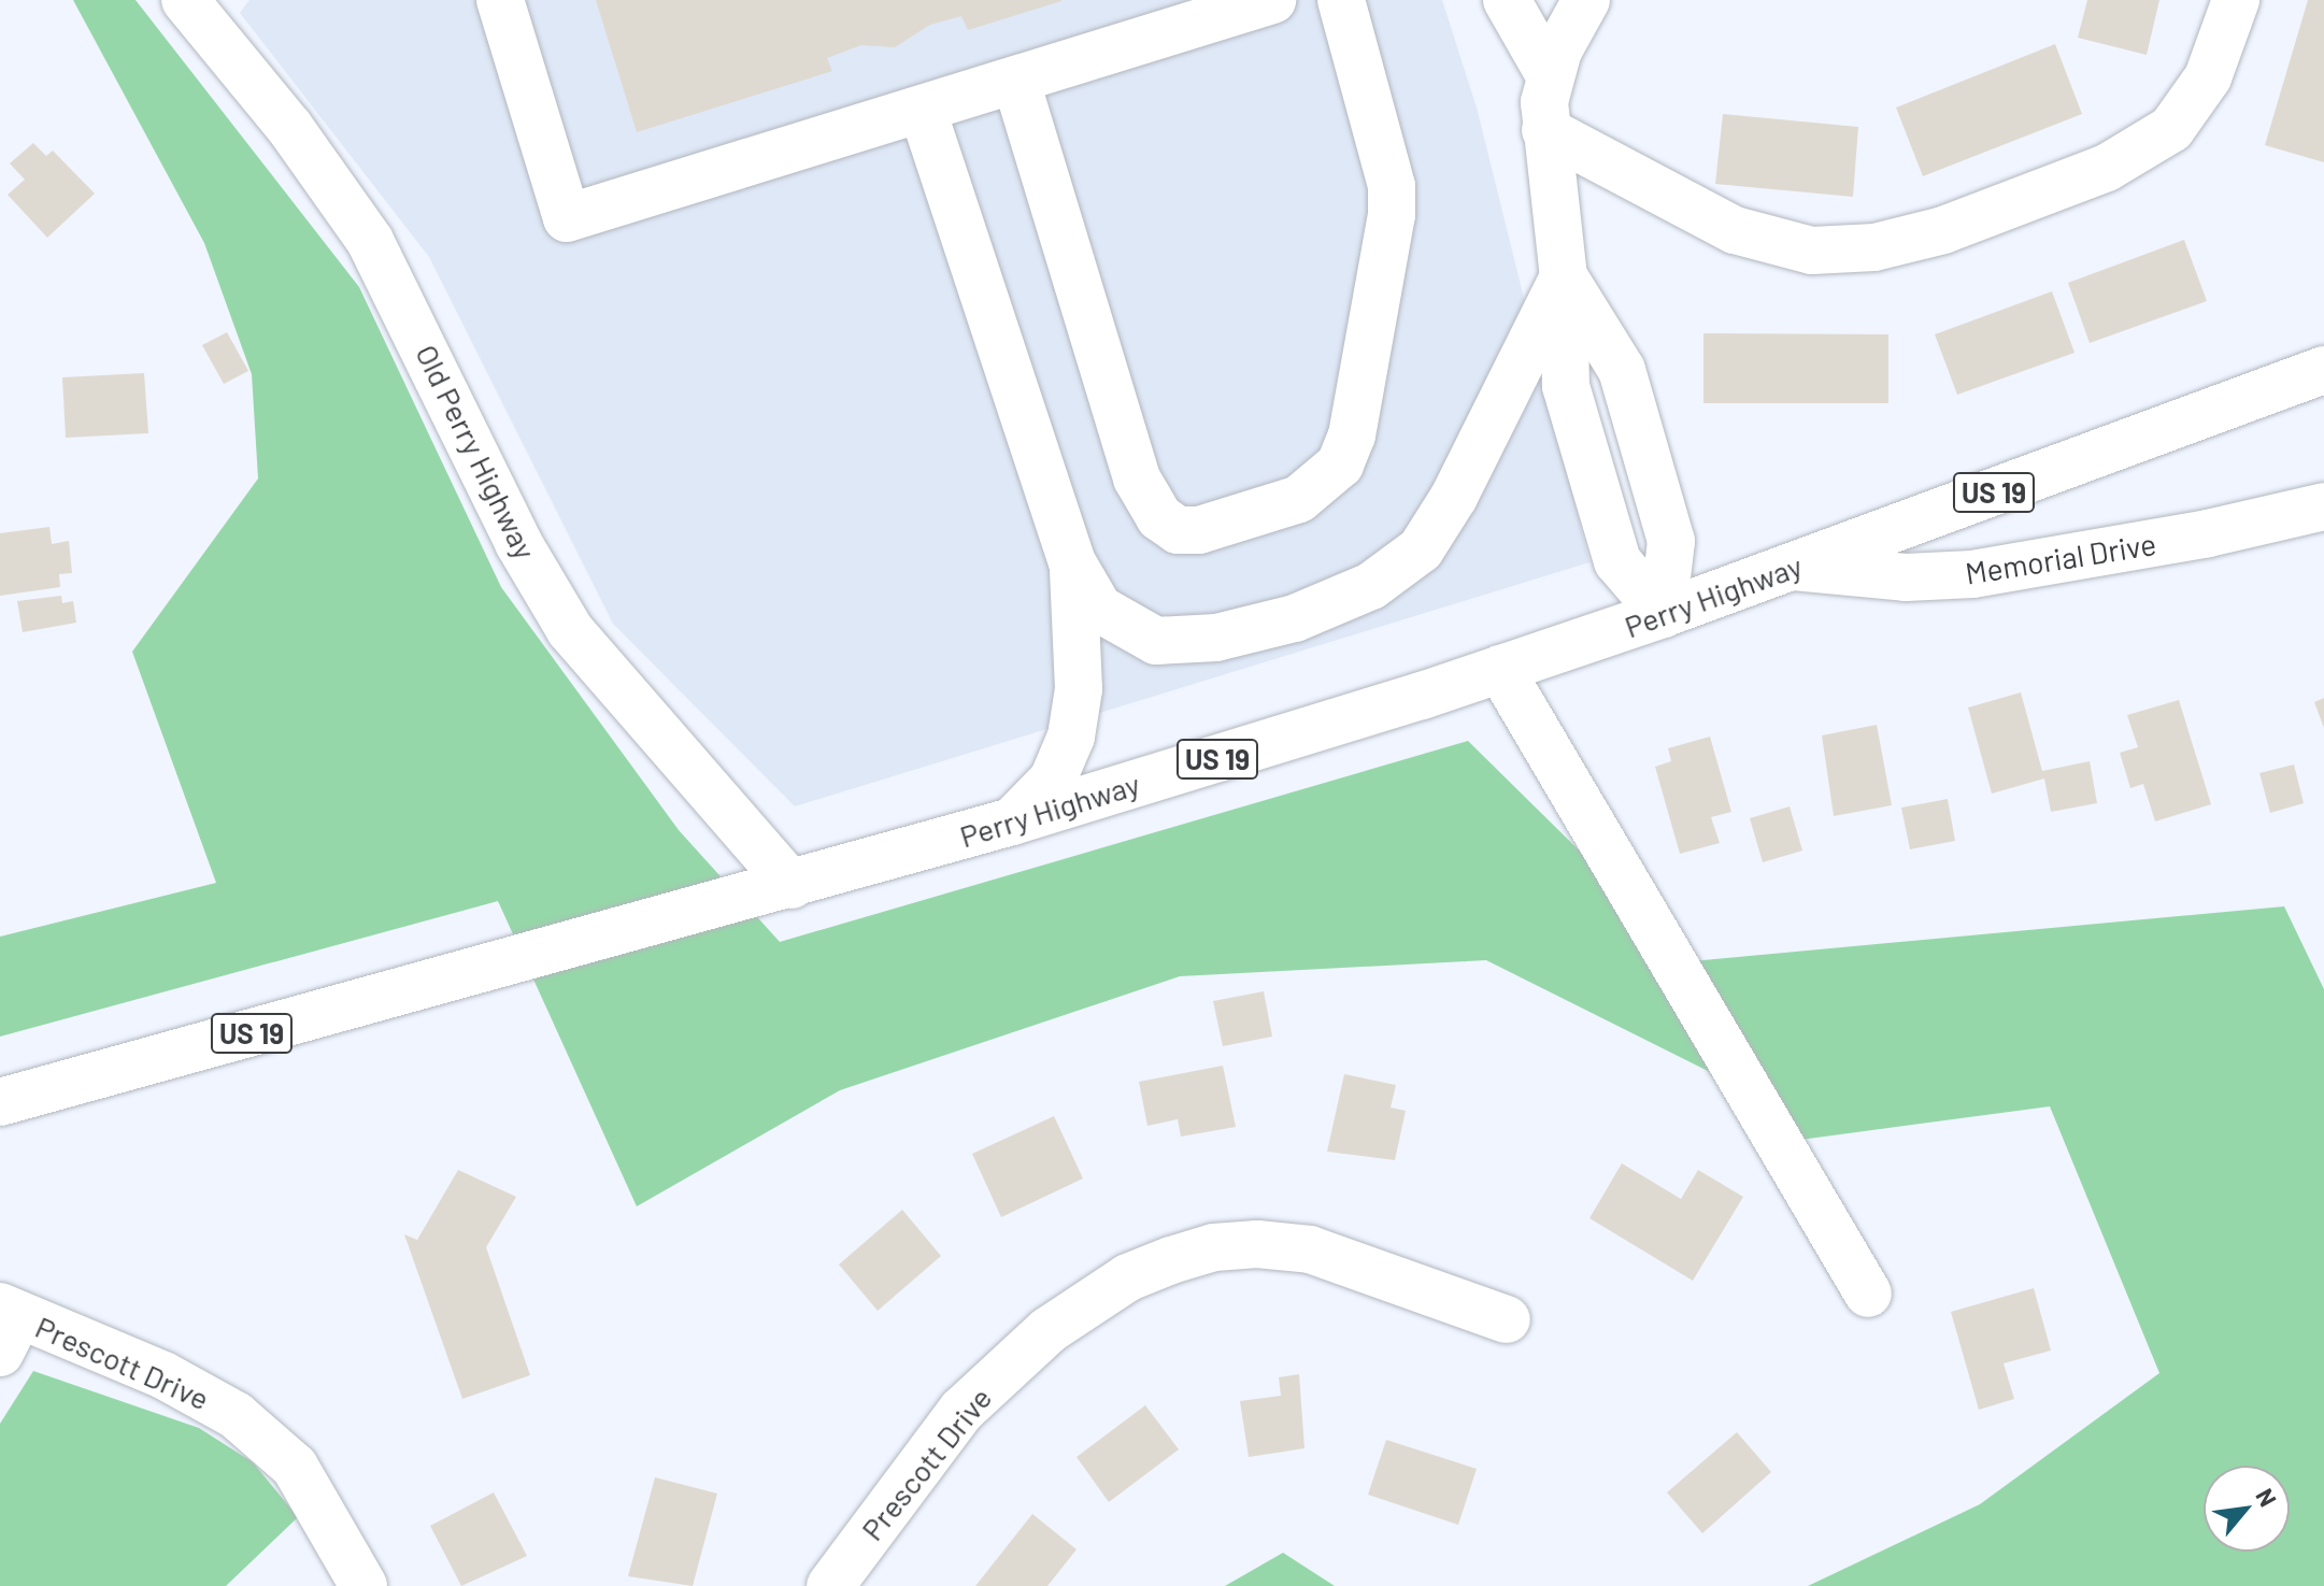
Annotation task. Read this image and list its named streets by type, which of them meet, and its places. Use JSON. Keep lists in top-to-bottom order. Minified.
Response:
{"streets":{"street":["Old Perry Highway","US 19","Memorial Drive","Perry Highway","Prescott Drive"]},"crossings":[["Old Perry Highway","Perry Highway"],["Memorial Drive","Perry Highway"]],"north":"top right"}
